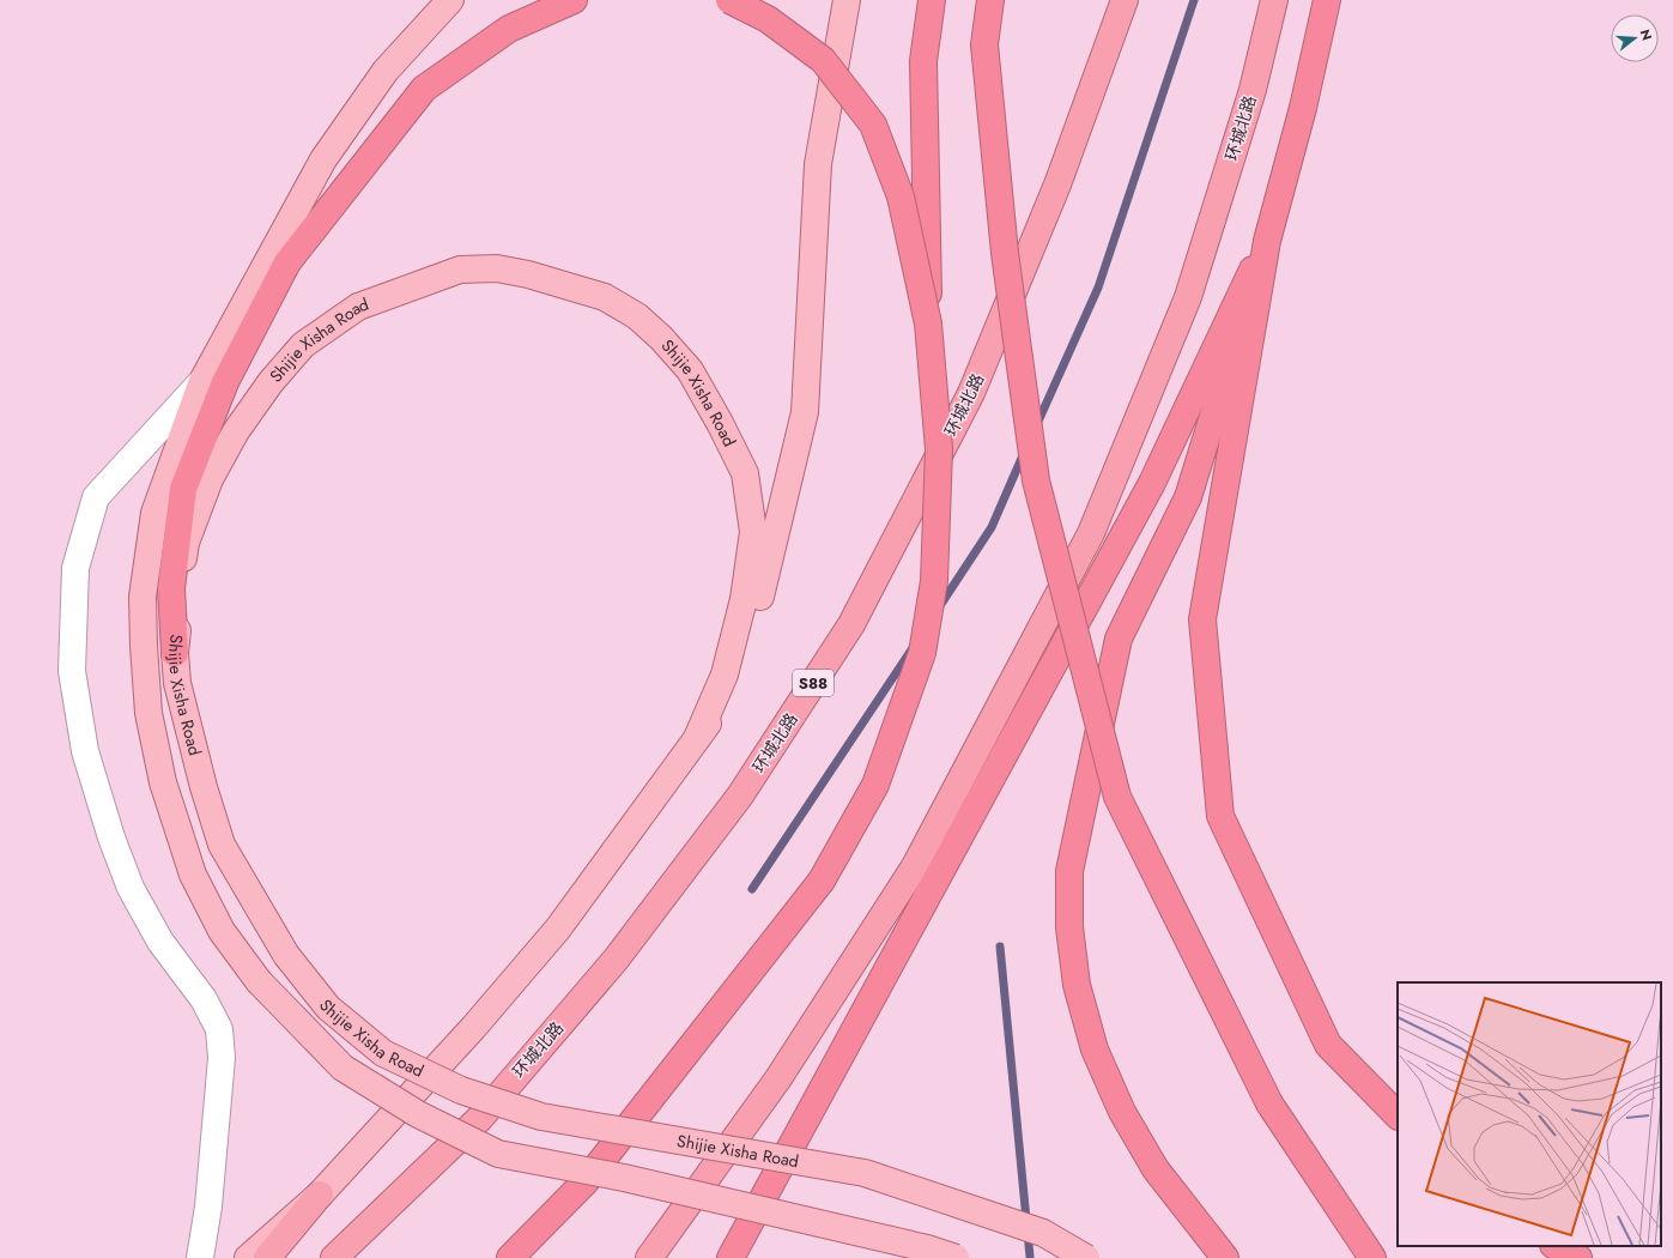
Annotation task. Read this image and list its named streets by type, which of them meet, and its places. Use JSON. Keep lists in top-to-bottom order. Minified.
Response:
{"streets":{"highway":["环城北路","S88"],"main road":["Shijie Xisha Road"]},"north":"right"}
